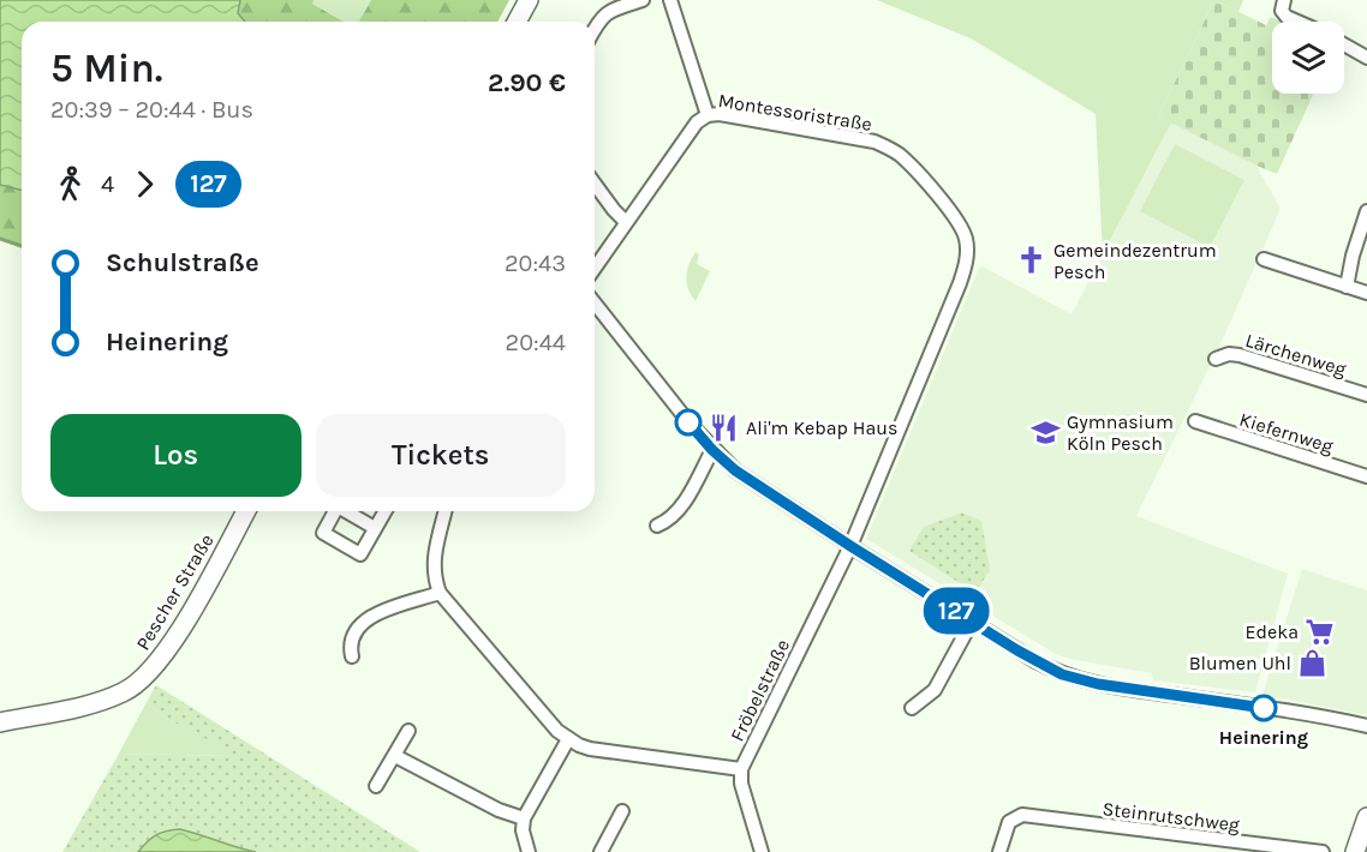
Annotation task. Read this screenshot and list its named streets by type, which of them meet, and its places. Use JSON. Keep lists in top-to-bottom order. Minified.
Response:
{"streets":{"street":["Montessoristraße","Lärchenweg","Kiefernweg","Pescher Straße","Fröbelstraße","Steinrutschweg"]},"crossings":[["Montessoristraße","Fröbelstraße"]],"places":{"church":["Gemeindezentrum Pesch"],"restaurant":["Ali'm Kebap Haus"],"school or university":["Gymnasium Köln Pesch"],"supermarket":["Edeka"],"shop":["Blumen Uhl"],"other":["Heinering"]},"lines":["bus line 127"],"page":{"on_map":"127","heading":["5 Min.","20:39 – 20:44 · Bus","2.90 €"],"legs":["4","127"],"list":[{"name":"Schulstraße","value":"20:43"},{"name":"Heinering","value":"20:44"}],"buttons":["Los","Tickets"]}}
